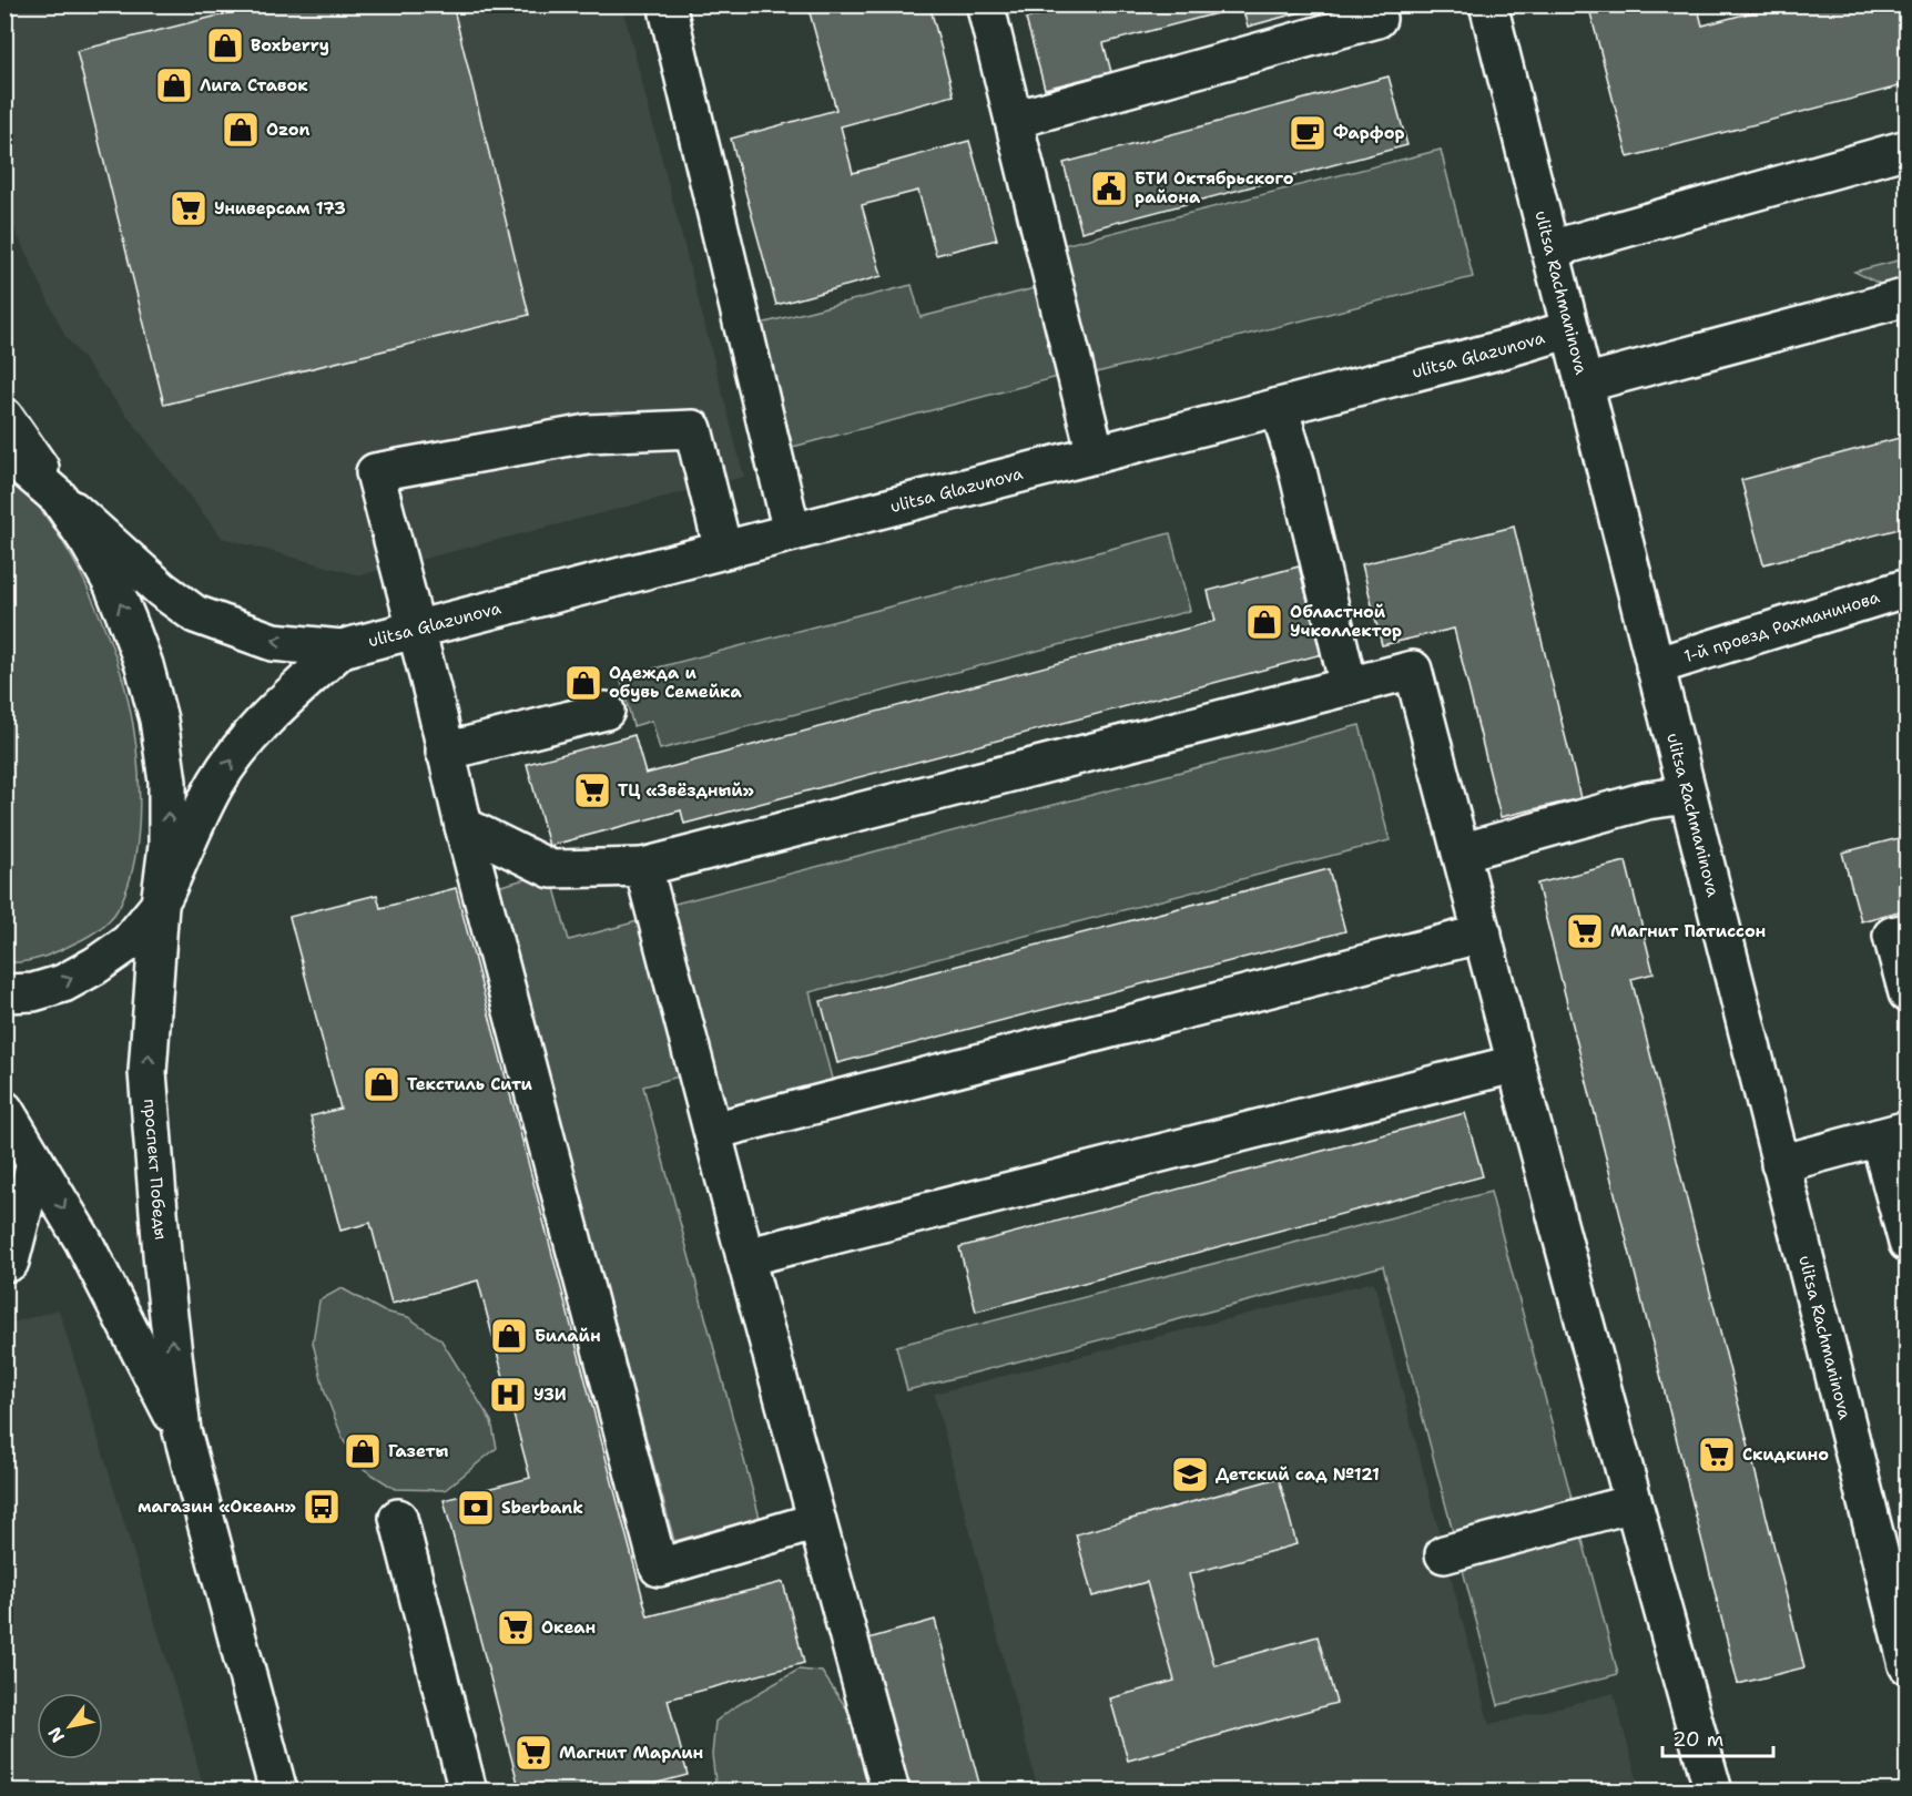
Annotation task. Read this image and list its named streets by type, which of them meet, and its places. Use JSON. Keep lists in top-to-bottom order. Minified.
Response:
{"streets":{"street":["ulitsa Rachmaninova","ulitsa Glazunova","1-й проезд Рахманинова","проспект Победы"]},"crossings":[["ulitsa Rachmaninova","ulitsa Glazunova"],["ulitsa Rachmaninova","1-й проезд Рахманинова"],["ulitsa Glazunova","проспект Победы"]],"places":{"shop":["Boxberry","Лига Ставок","Ozon","Областной Учколлектор","Одежда и обувь Семейка","Текстиль Сити","Билайн","Газеты"],"cafe":["Фарфор"],"public building":["БТИ Октябрьского района"],"supermarket":["Универсам 173","ТЦ «Звёздный»","Магнит Патиссон","Скидкино","Океан","Магнит Марлин"],"hospital":["УЗИ"],"school or university":["Детский сад №121"],"bus stop":["магазин «Океан»"],"bank":["Sberbank"]},"scale_bar":"20 m","north":"bottom left"}
